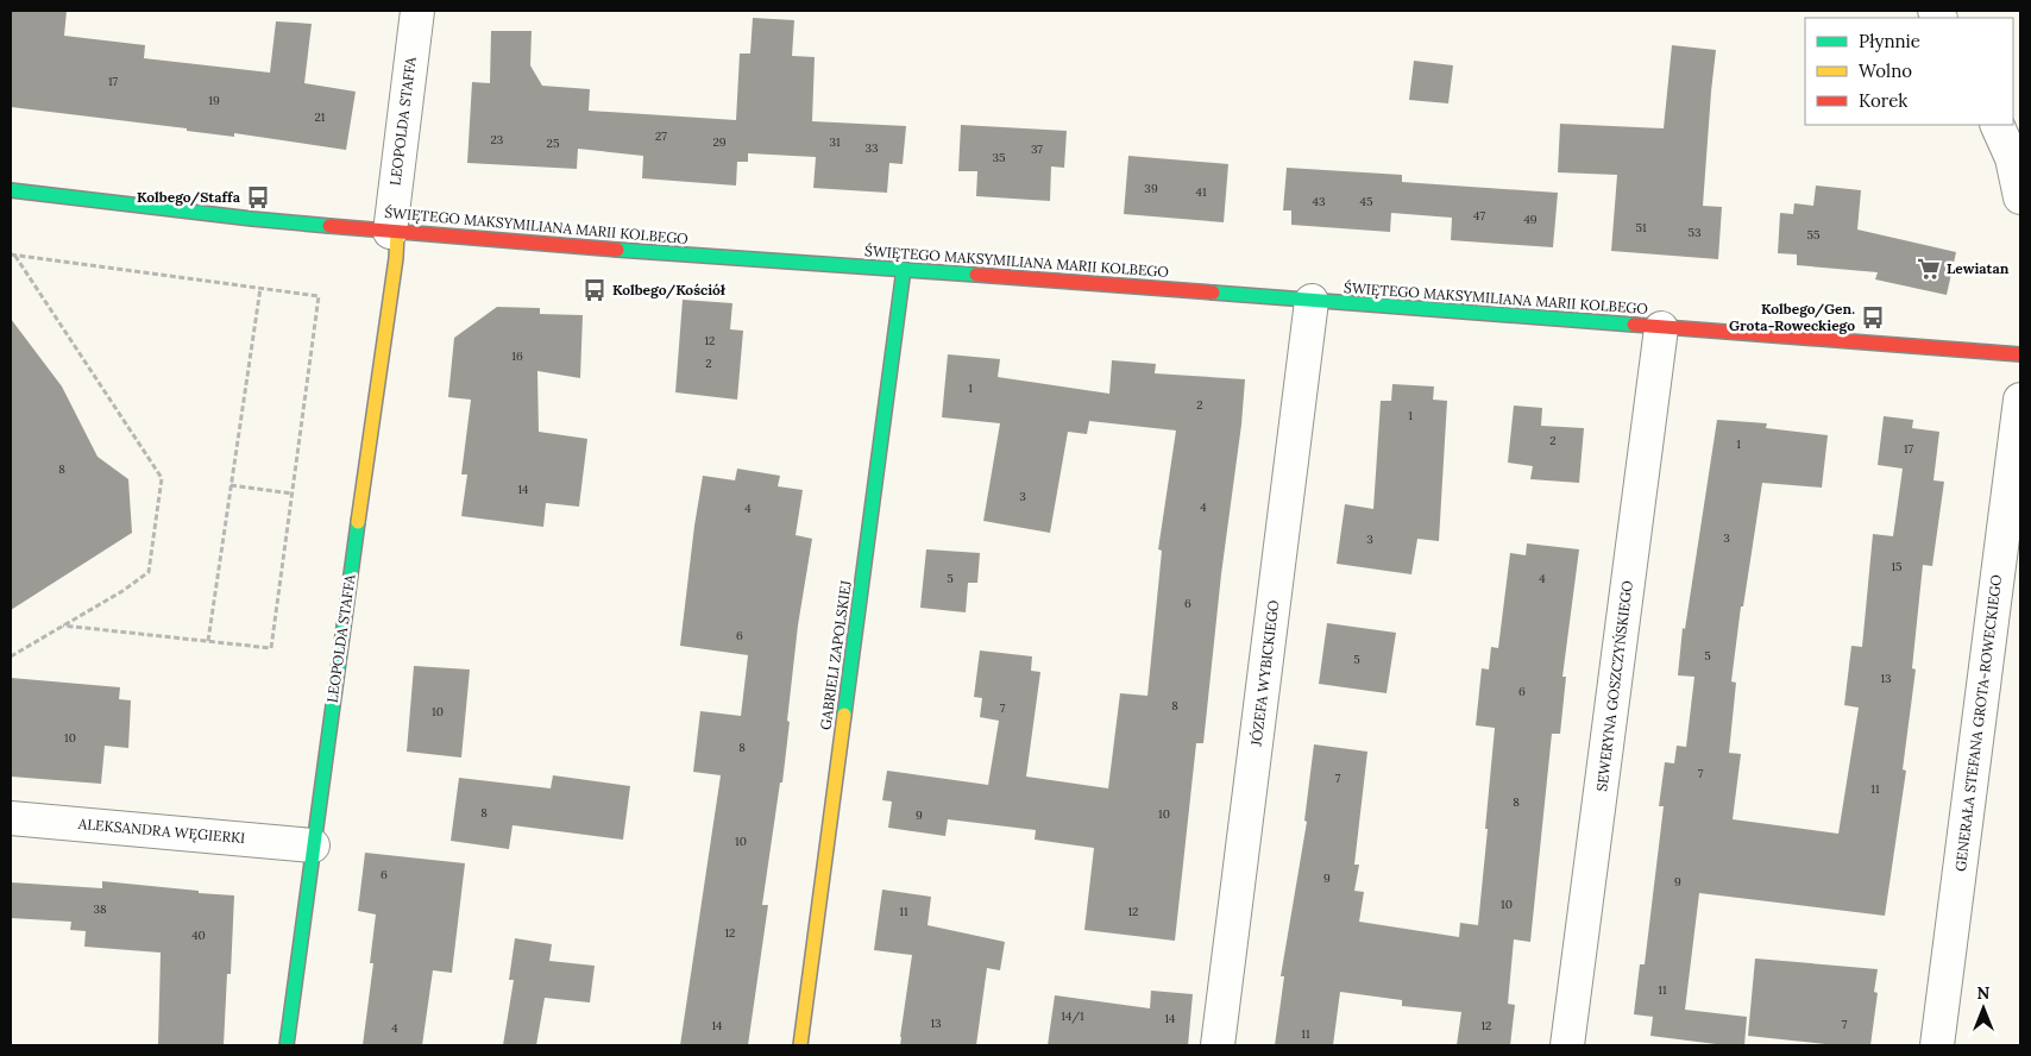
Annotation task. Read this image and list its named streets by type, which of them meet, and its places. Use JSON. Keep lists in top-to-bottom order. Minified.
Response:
{"streets":{"street":["LEOPOLDA STAFFA","ŚWIĘTEGO MAKSYMILIANA MARII KOLBEGO","GABRIELI ZAPOLSKIEJ","JÓZEFA WYBICKIEGO","SEWERYNA GOSZCZYŃSKIEGO","GENERAŁA STEFANA GROTA-ROWECKIEGO","ALEKSANDRA WĘGIERKI"]},"crossings":[["LEOPOLDA STAFFA","ŚWIĘTEGO MAKSYMILIANA MARII KOLBEGO"],["LEOPOLDA STAFFA","ALEKSANDRA WĘGIERKI"],["ŚWIĘTEGO MAKSYMILIANA MARII KOLBEGO","GABRIELI ZAPOLSKIEJ"],["ŚWIĘTEGO MAKSYMILIANA MARII KOLBEGO","JÓZEFA WYBICKIEGO"],["ŚWIĘTEGO MAKSYMILIANA MARII KOLBEGO","SEWERYNA GOSZCZYŃSKIEGO"]],"places":{"bus stop":["Kolbego/Staffa","Kolbego/Kościół","Kolbego/Gen. Grota-Roweckiego"],"supermarket":["Lewiatan"]},"house_numbers":["17","19","21","27","23","29","31","25","33","37","35","39","41","43","45","47","49","51","53","55","12","16","2","1","2","1","2","1","17","8","14","3","4","4","3","3","15","5","4","6","6","5","5","13","6","8","7","10","10","8","7","7","11","8","8","10","9","10","6","9","9","10","38","11","12","12","40","11","14/1","14","13","7","14","12","4","11"],"legend":["Płynnie","Wolno","Korek"],"north":"top"}
